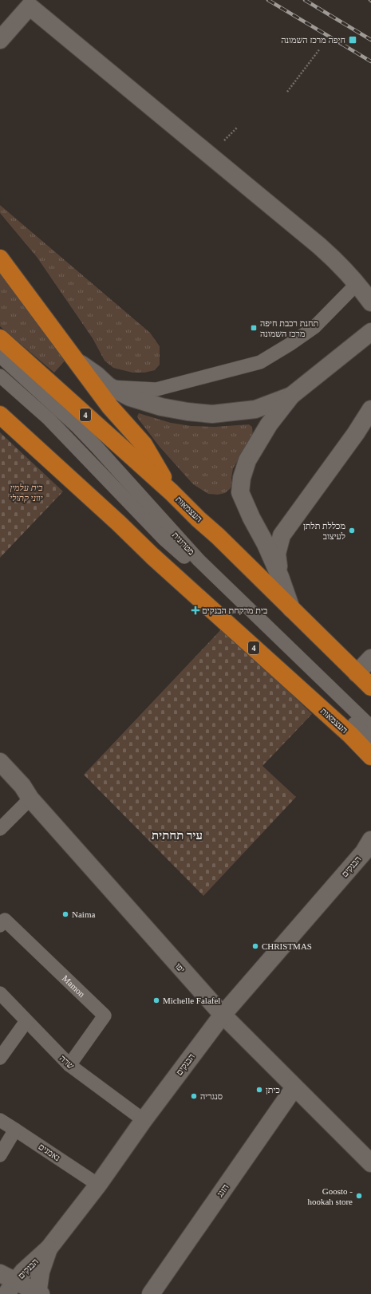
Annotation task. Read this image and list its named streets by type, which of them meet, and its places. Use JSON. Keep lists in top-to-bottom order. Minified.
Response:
{"streets":{"highway":["4","העצמאות"],"street":["הבנקים","יפו","הזגג"],"lane":["מטרונית","Mamon","שרה","נאמנים"]},"crossings":[["הבנקים","יפו"],["הבנקים","שרה"],["הבנקים","נאמנים"],["יפו","הזגג"],["Mamon","שרה"]],"districts":["עיר תחתית"],"parks":["בית עלמין יווני קתולי"],"places":{"transit":["חיפה מרכז השמונה","תחנת רכבת חיפה מרכז השמונה"],"other":["מכללת תלתן לעיצוב","Naima","CHRISTMAS","Michelle Falafel","כיתן","סנגריה","Goosto - hookah store"],"health":["בית מרקחת הבנקים"]}}
